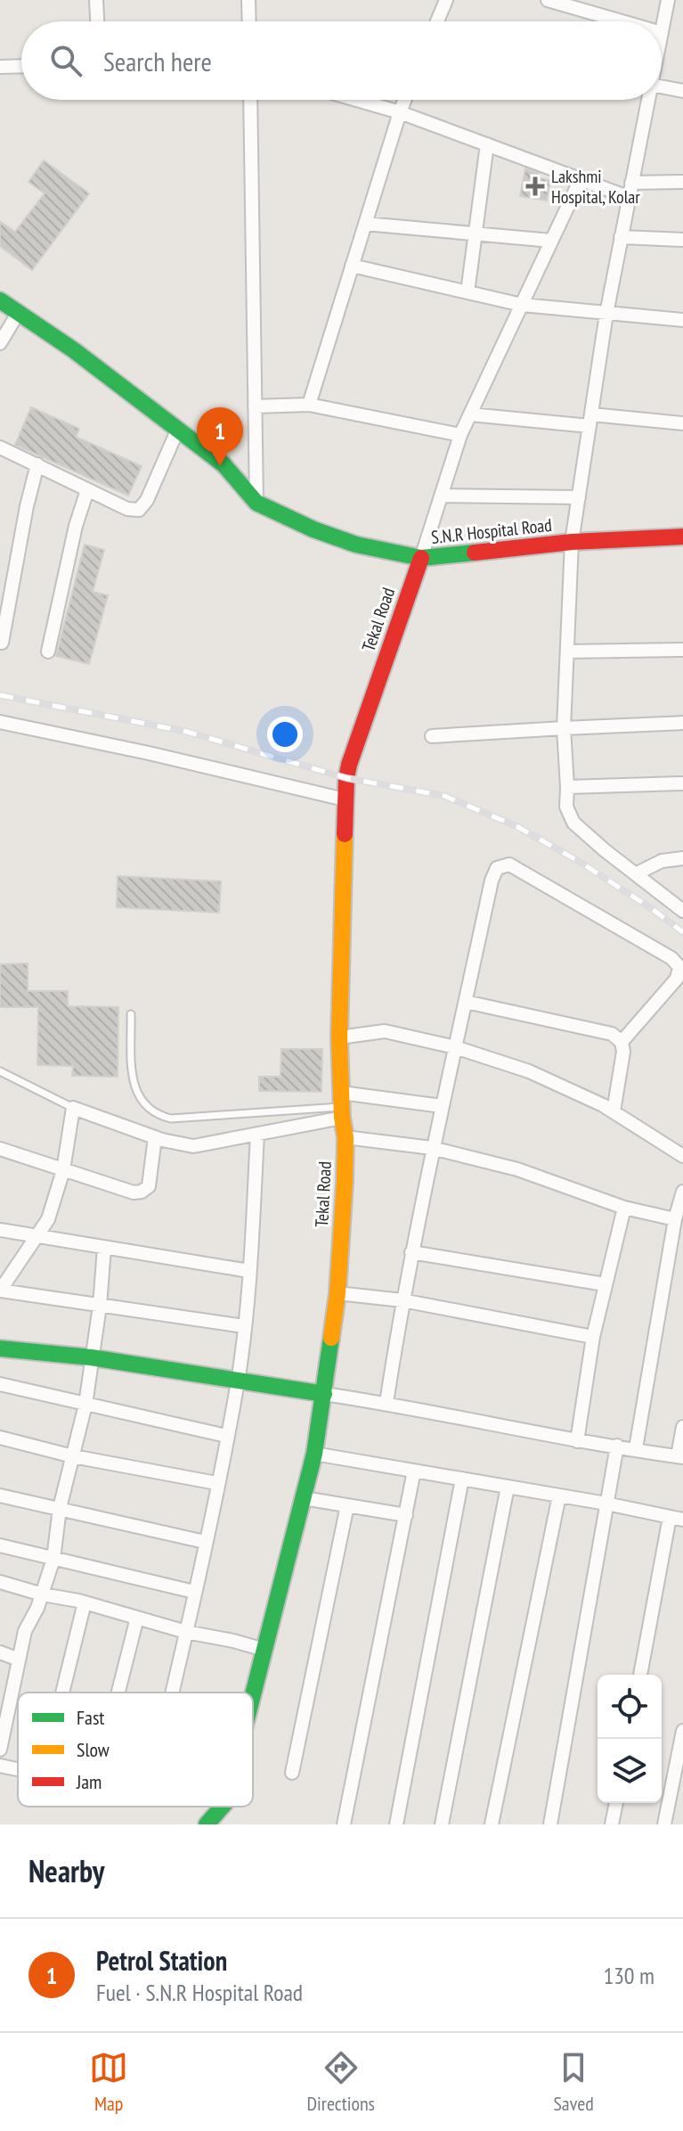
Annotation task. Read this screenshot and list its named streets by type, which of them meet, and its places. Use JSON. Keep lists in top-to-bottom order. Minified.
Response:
{"streets":{"main road":["S.N.R Hospital Road","Tekal Road"]},"crossings":[["S.N.R Hospital Road","Tekal Road"]],"places":{"health":["Lakshmi Hospital, Kolar"]},"legend":["Fast","Slow","Jam"],"page":{"search":"Search here","pins":"1","heading":"Nearby","list":[{"mark":"1","name":"Petrol Station","note":"Fuel · S.N.R Hospital Road","value":"130 m"}],"nav":["Map","Directions","Saved"]}}
